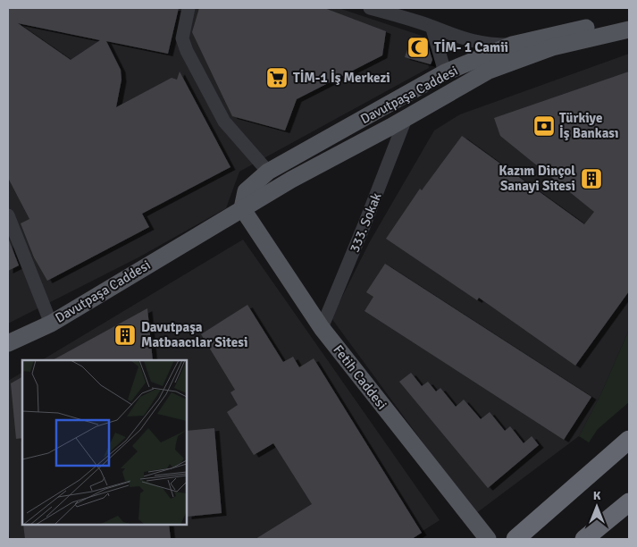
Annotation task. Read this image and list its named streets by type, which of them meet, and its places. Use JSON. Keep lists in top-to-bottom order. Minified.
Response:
{"streets":{"main road":["Davutpaşa Caddesi","Fetih Caddesi"],"street":["333. Sokak"]},"crossings":[["Davutpaşa Caddesi","333. Sokak"],["Davutpaşa Caddesi","Fetih Caddesi"],["333. Sokak","Fetih Caddesi"]],"places":{"mosque":["TİM- 1 Camii"],"supermarket":["TİM-1 İş Merkezi"],"bank":["Türkiye İş Bankası"],"building":["Kazım Dinçol Sanayi Sitesi","Davutpaşa Matbaacılar Sitesi"]},"north":"top"}
